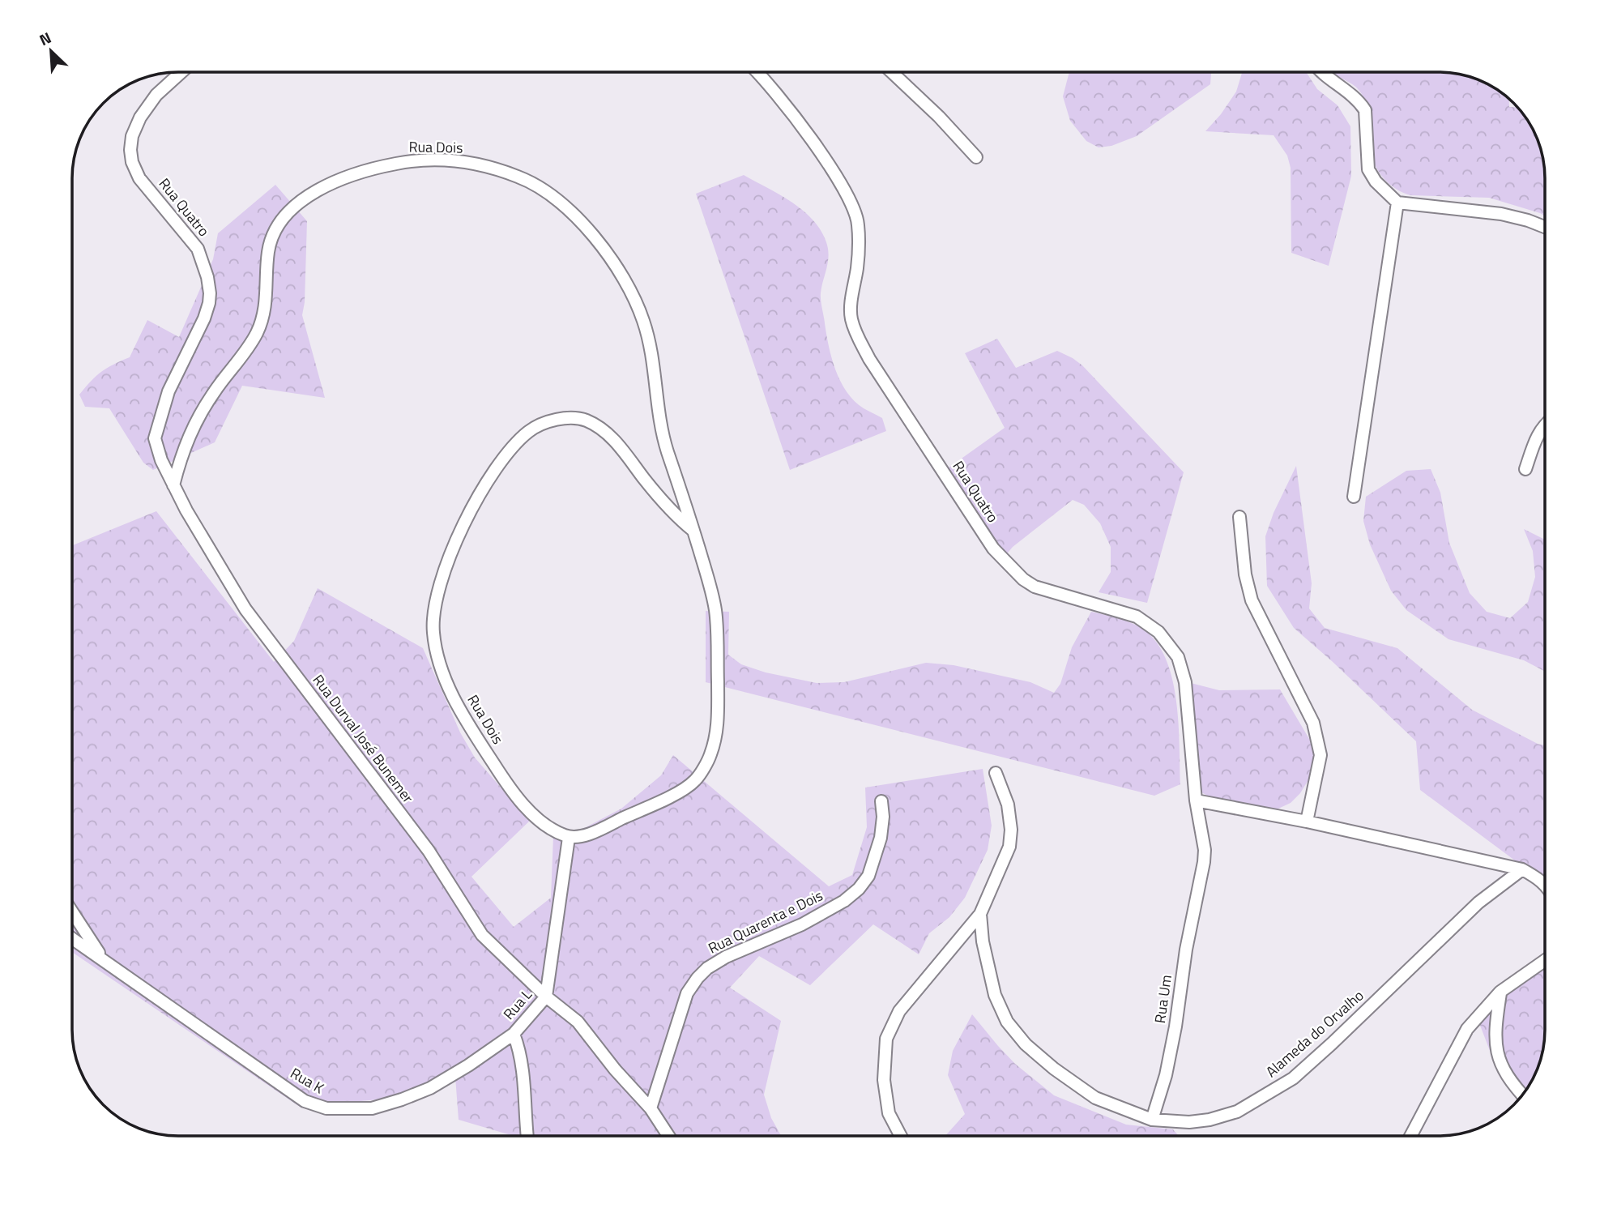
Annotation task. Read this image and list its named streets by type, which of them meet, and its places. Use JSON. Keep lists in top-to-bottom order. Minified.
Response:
{"streets":{"street":["Rua Dois","Rua Quatro","Rua Durval José Bunemer","Rua Quarenta e Dois","Rua Um","Rua L","Alameda do Orvalho","Rua K"]},"crossings":[["Rua Dois","Rua Quatro"],["Rua Dois","Rua Durval José Bunemer"],["Rua Quatro","Rua Durval José Bunemer"],["Rua Quatro","Rua Um"],["Rua Durval José Bunemer","Rua L"],["Rua Um","Alameda do Orvalho"],["Rua L","Rua K"]],"north":"top left"}
